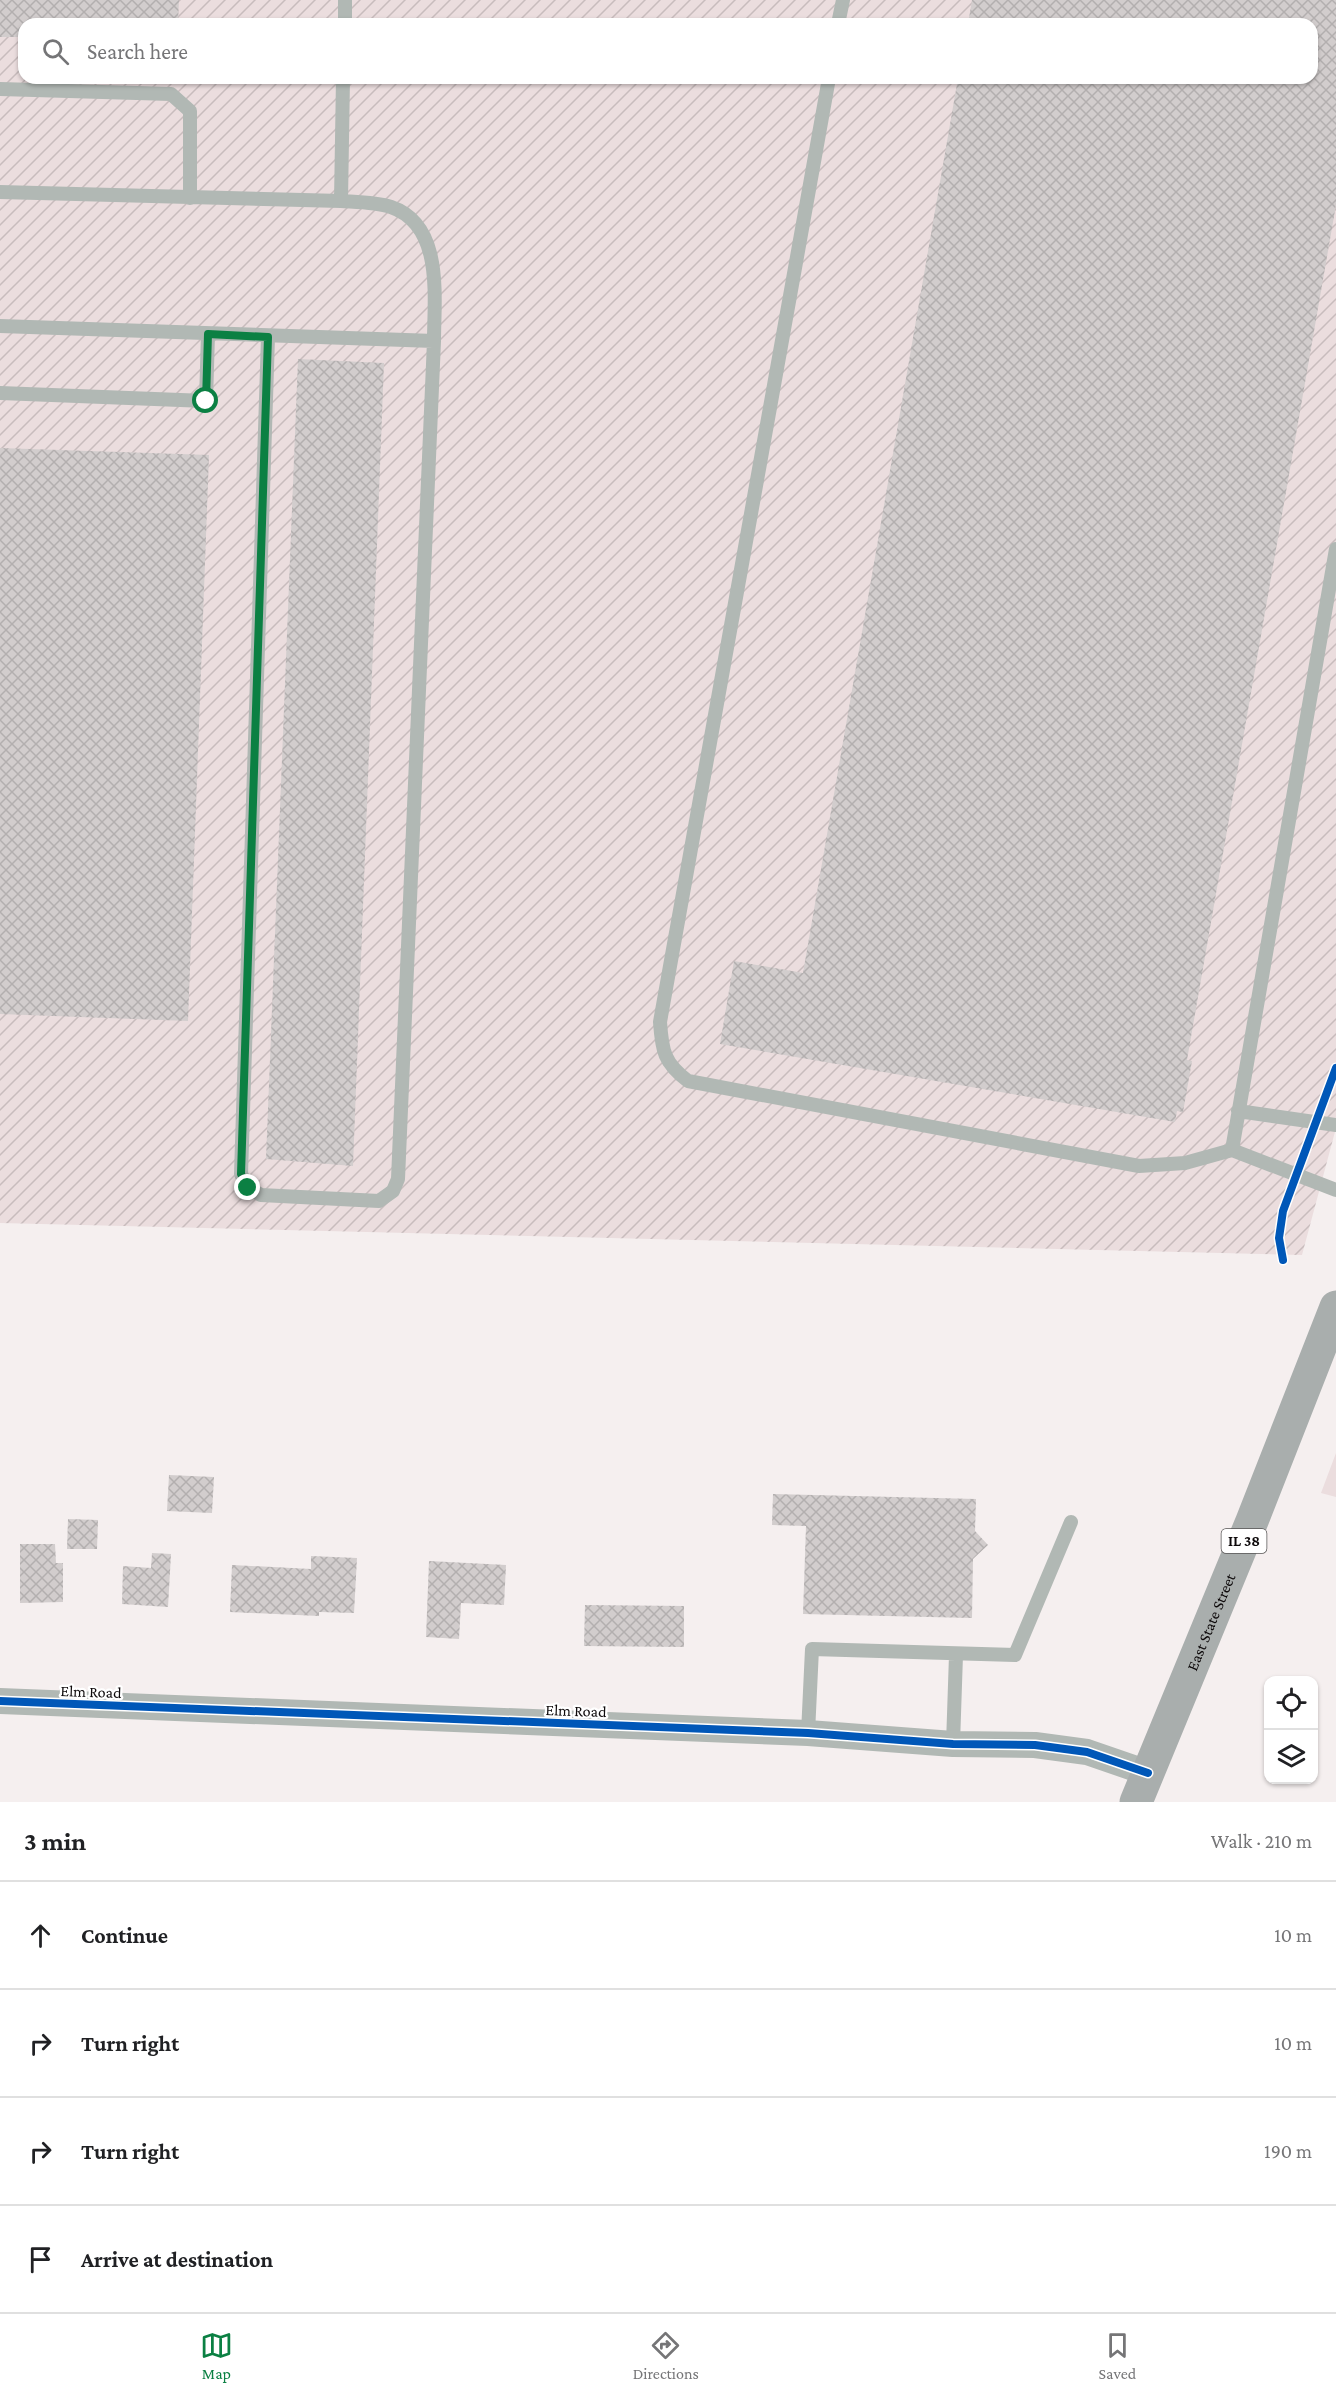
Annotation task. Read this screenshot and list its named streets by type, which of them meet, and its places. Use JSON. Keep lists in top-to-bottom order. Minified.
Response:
{"streets":{"main road":["IL 38","East State Street"],"street":["Elm Road"]},"crossings":[["East State Street","Elm Road"]],"page":{"search":"Search here","heading":["3 min","Walk · 210 m"],"list":[["Continue","10 m"],["Turn right","10 m"],["Turn right","190 m"],"Arrive at destination"],"nav":["Map","Directions","Saved"]}}
